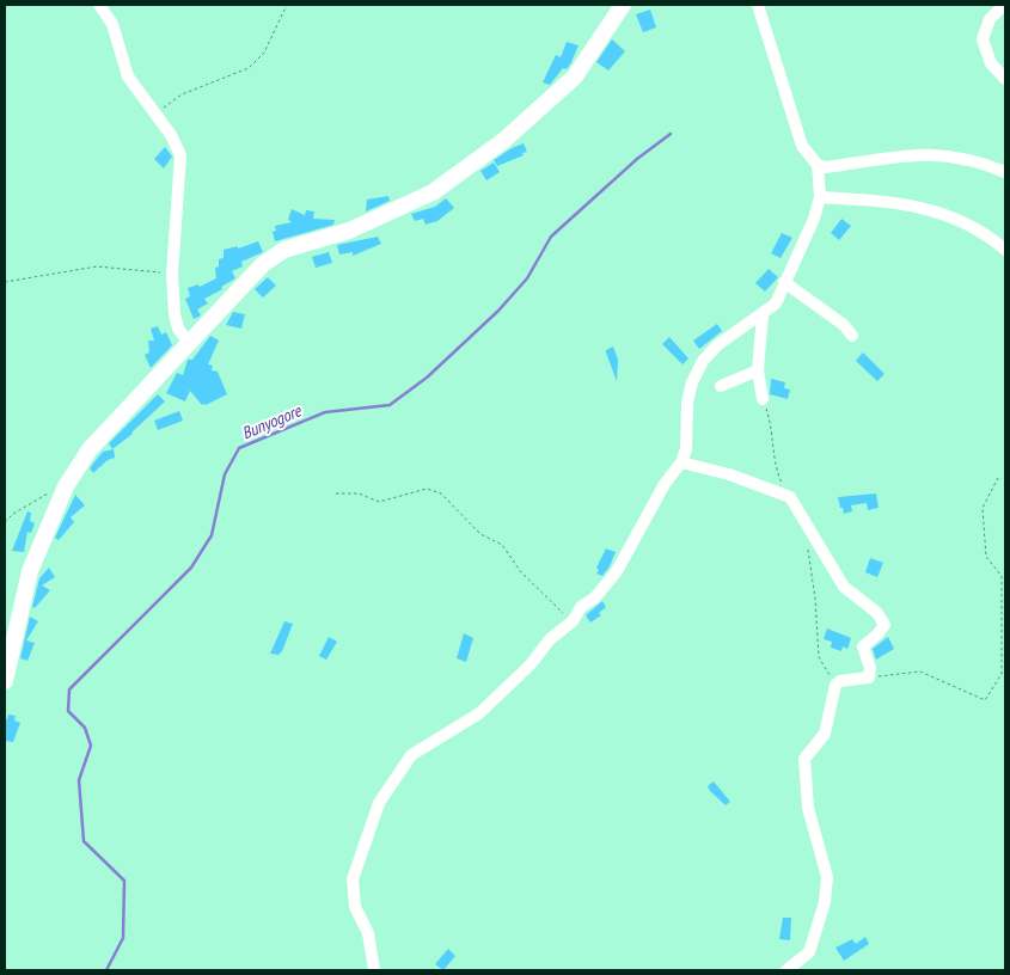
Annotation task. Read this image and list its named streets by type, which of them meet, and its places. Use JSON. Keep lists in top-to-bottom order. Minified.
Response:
{"water":["Bunyogore"]}
